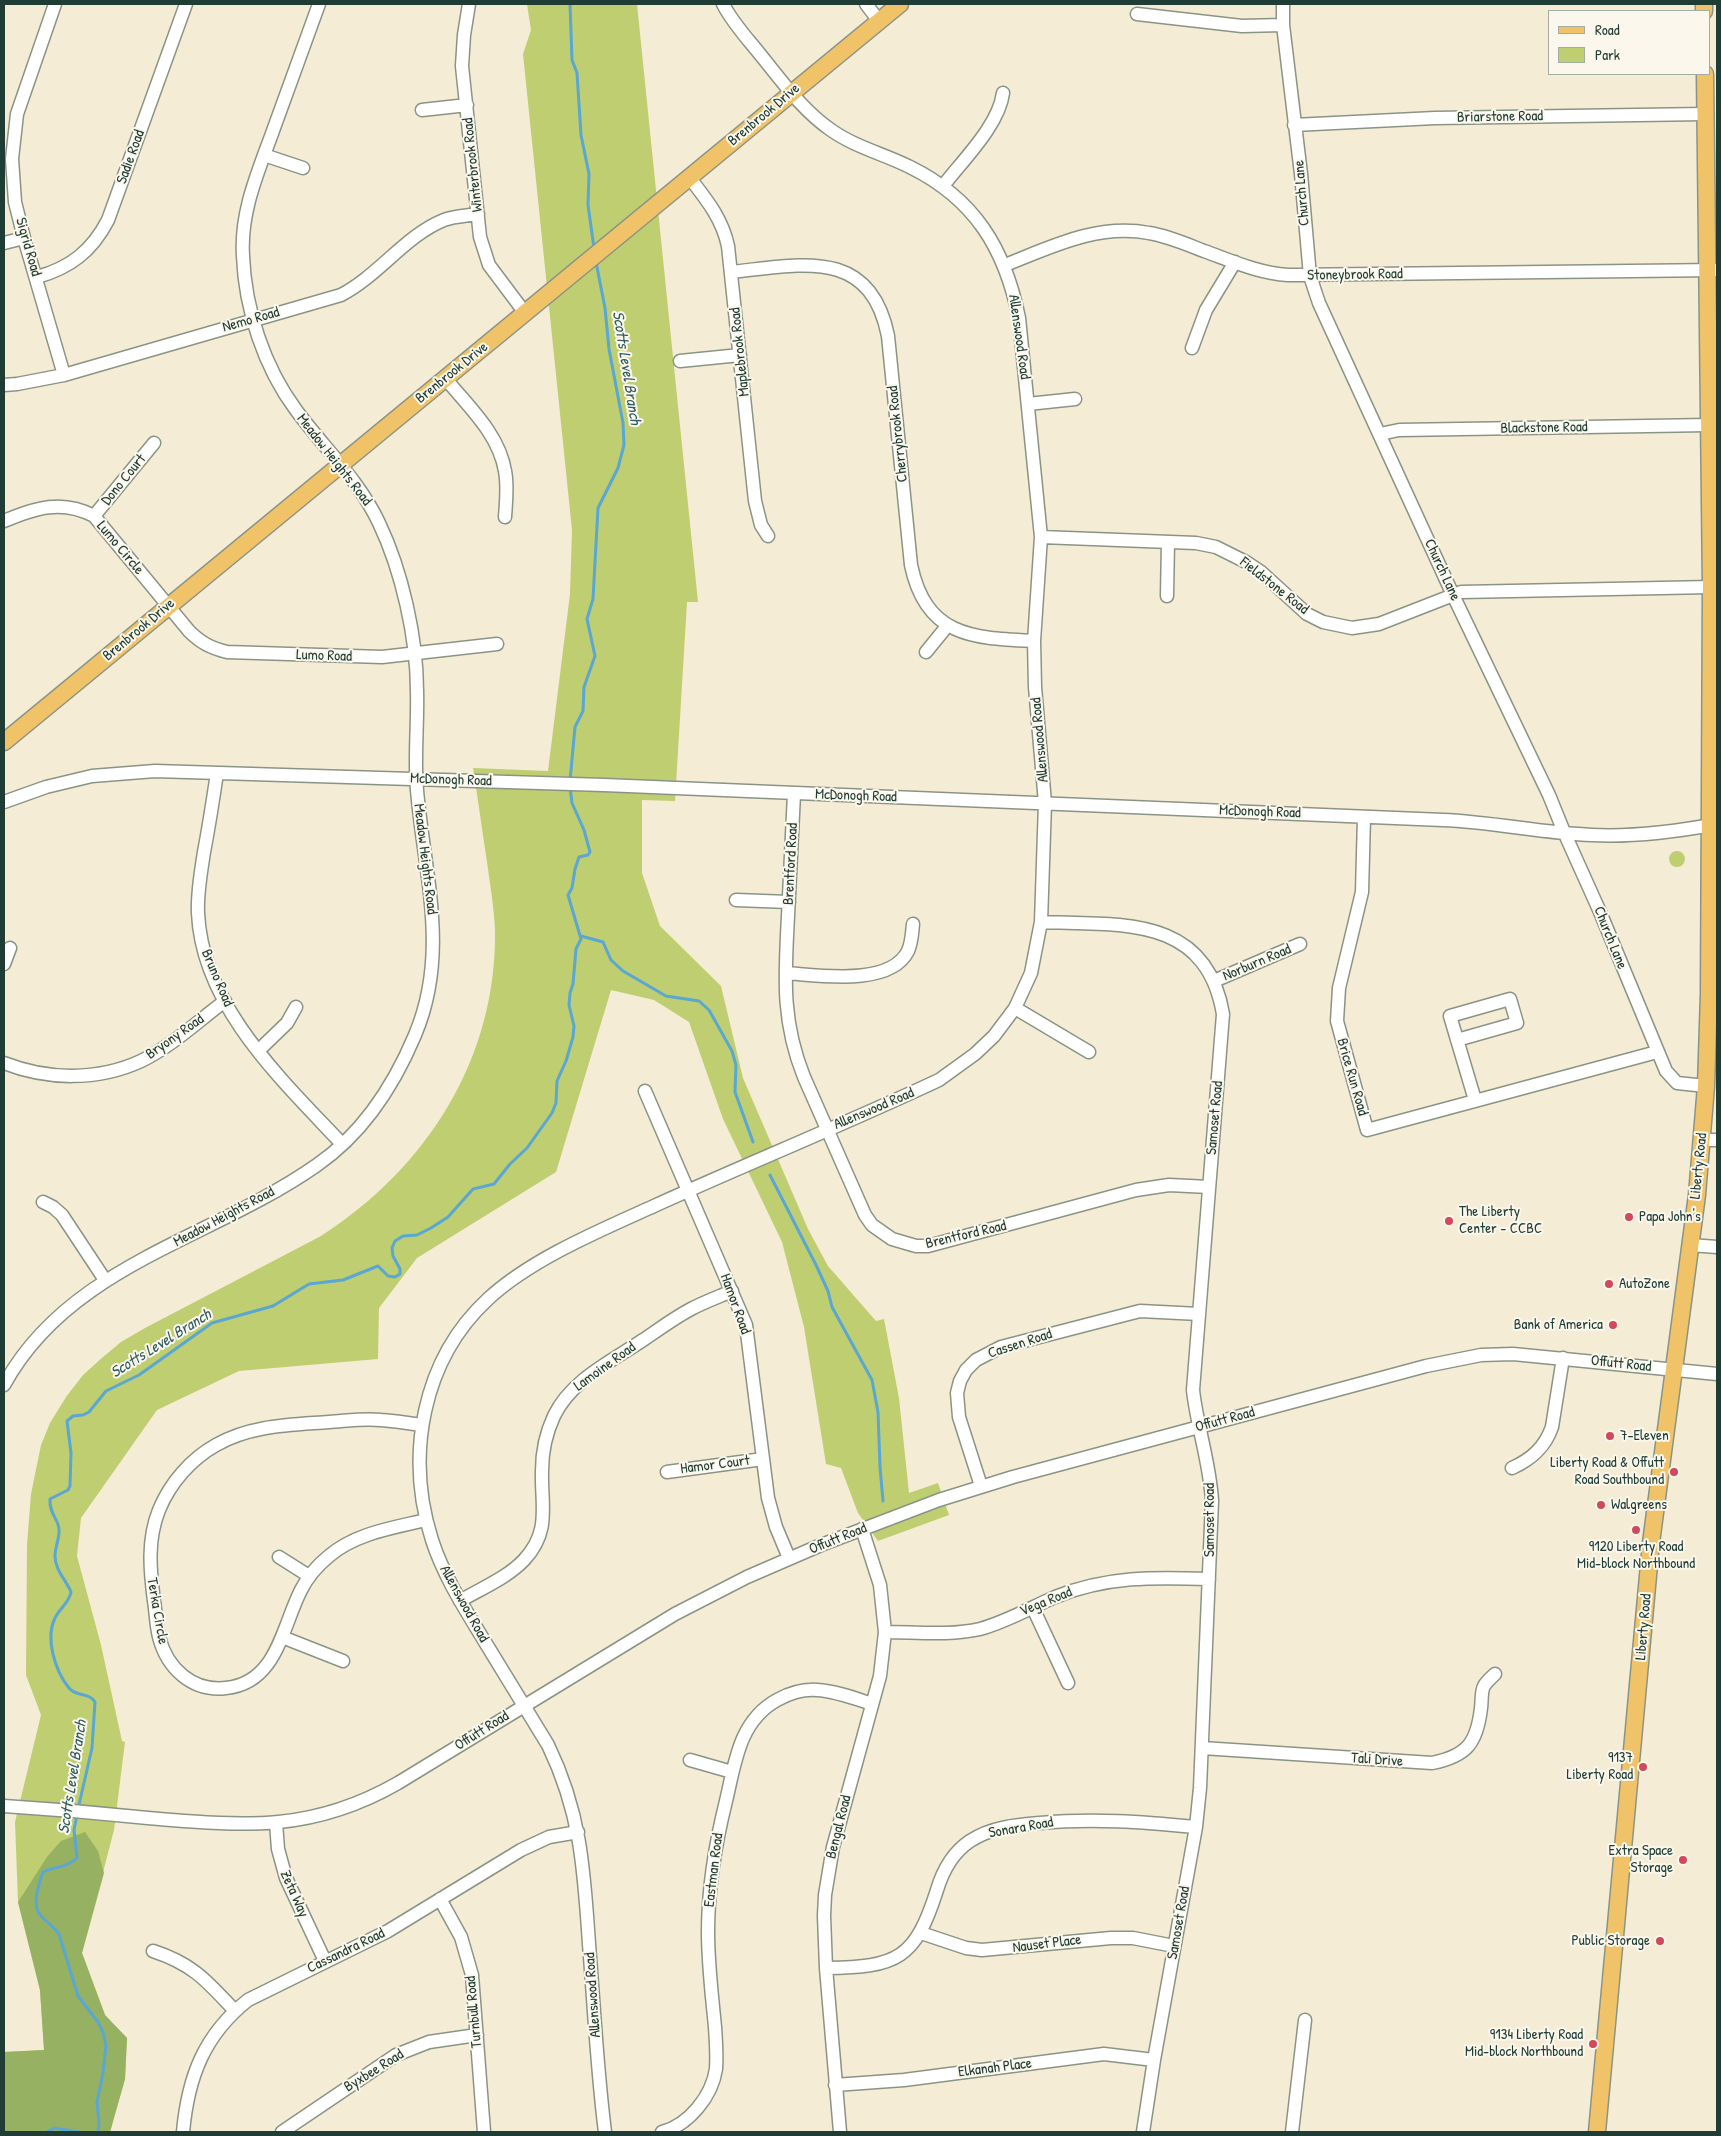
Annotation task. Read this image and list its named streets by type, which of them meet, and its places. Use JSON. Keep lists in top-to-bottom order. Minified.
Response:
{"streets":{"main road":["Brenbrook Drive","Liberty Road"],"street":["Briarstone Road","Sadie Road","Winterbrook Road","Church Lane","Sigrid Road","Stoneybrook Road","Nemo Road","Allenswood Road","Maplebrook Road","Blackstone Road","Cherrybrook Road","Meadow Heights Road","Dono Court","Lumo Circle","Fieldstone Road","Lumo Road","McDonogh Road","Brentford Road","Norburn Road","Bruno Road","Bryony Road","Brice Run Road","Samoset Road","Hamor Road","Cassen Road","Offutt Road","Lamoine Road","Hamor Court","Vega Road","Terka Circle","Tali Drive","Bengal Road","Sonara Road","Eastman Road","Zeta Way","Nauset Place","Cassandra Road","Turnbull Road","Elkanah Place","Byxbee Road"]},"crossings":[["Brenbrook Drive","Winterbrook Road"],["Brenbrook Drive","Allenswood Road"],["Brenbrook Drive","Maplebrook Road"],["Brenbrook Drive","Meadow Heights Road"],["Brenbrook Drive","Lumo Circle"],["Brenbrook Drive","Lumo Road"],["Briarstone Road","Church Lane"],["Briarstone Road","Liberty Road"],["Sadie Road","Sigrid Road"],["Winterbrook Road","Nemo Road"],["Church Lane","Stoneybrook Road"],["Church Lane","Blackstone Road"],["Church Lane","Fieldstone Road"],["Church Lane","McDonogh Road"],["Church Lane","Brice Run Road"],["Church Lane","Liberty Road"],["Sigrid Road","Nemo Road"],["Stoneybrook Road","Allenswood Road"],["Stoneybrook Road","Liberty Road"],["Nemo Road","Meadow Heights Road"],["Allenswood Road","Cherrybrook Road"],["Allenswood Road","Fieldstone Road"],["Allenswood Road","McDonogh Road"],["Allenswood Road","Brentford Road"],["Allenswood Road","Samoset Road"],["Allenswood Road","Hamor Road"],["Allenswood Road","Offutt Road"],["Allenswood Road","Lamoine Road"],["Allenswood Road","Terka Circle"],["Allenswood Road","Cassandra Road"],["Maplebrook Road","Cherrybrook Road"],["Blackstone Road","Liberty Road"],["Meadow Heights Road","Lumo Road"],["Meadow Heights Road","McDonogh Road"],["Meadow Heights Road","Bruno Road"],["Dono Court","Lumo Circle"],["Lumo Circle","Lumo Road"],["Fieldstone Road","Liberty Road"],["McDonogh Road","Brentford Road"],["McDonogh Road","Bruno Road"],["McDonogh Road","Brice Run Road"],["McDonogh Road","Liberty Road"],["Brentford Road","Samoset Road"],["Norburn Road","Samoset Road"],["Bruno Road","Bryony Road"],["Samoset Road","Cassen Road"],["Samoset Road","Offutt Road"],["Samoset Road","Vega Road"],["Samoset Road","Tali Drive"],["Samoset Road","Sonara Road"],["Samoset Road","Nauset Place"],["Samoset Road","Elkanah Place"],["Liberty Road","Offutt Road"],["Hamor Road","Offutt Road"],["Hamor Road","Lamoine Road"],["Hamor Road","Hamor Court"],["Cassen Road","Offutt Road"],["Offutt Road","Bengal Road"],["Offutt Road","Zeta Way"],["Vega Road","Bengal Road"],["Bengal Road","Sonara Road"],["Bengal Road","Eastman Road"],["Bengal Road","Elkanah Place"],["Sonara Road","Nauset Place"],["Zeta Way","Cassandra Road"],["Cassandra Road","Turnbull Road"],["Turnbull Road","Byxbee Road"]],"water":["Scotts Level Branch"],"places":["Papa John's","The Liberty Center - CCBC","AutoZone","Bank of America","7-Eleven","Liberty Road & Offutt Road Southbound","Walgreens","9120 Liberty Road Mid-block Northbound","9137 Liberty Road","Extra Space Storage","Public Storage","9134 Liberty Road Mid-block Northbound"],"legend":["Road","Park"]}
